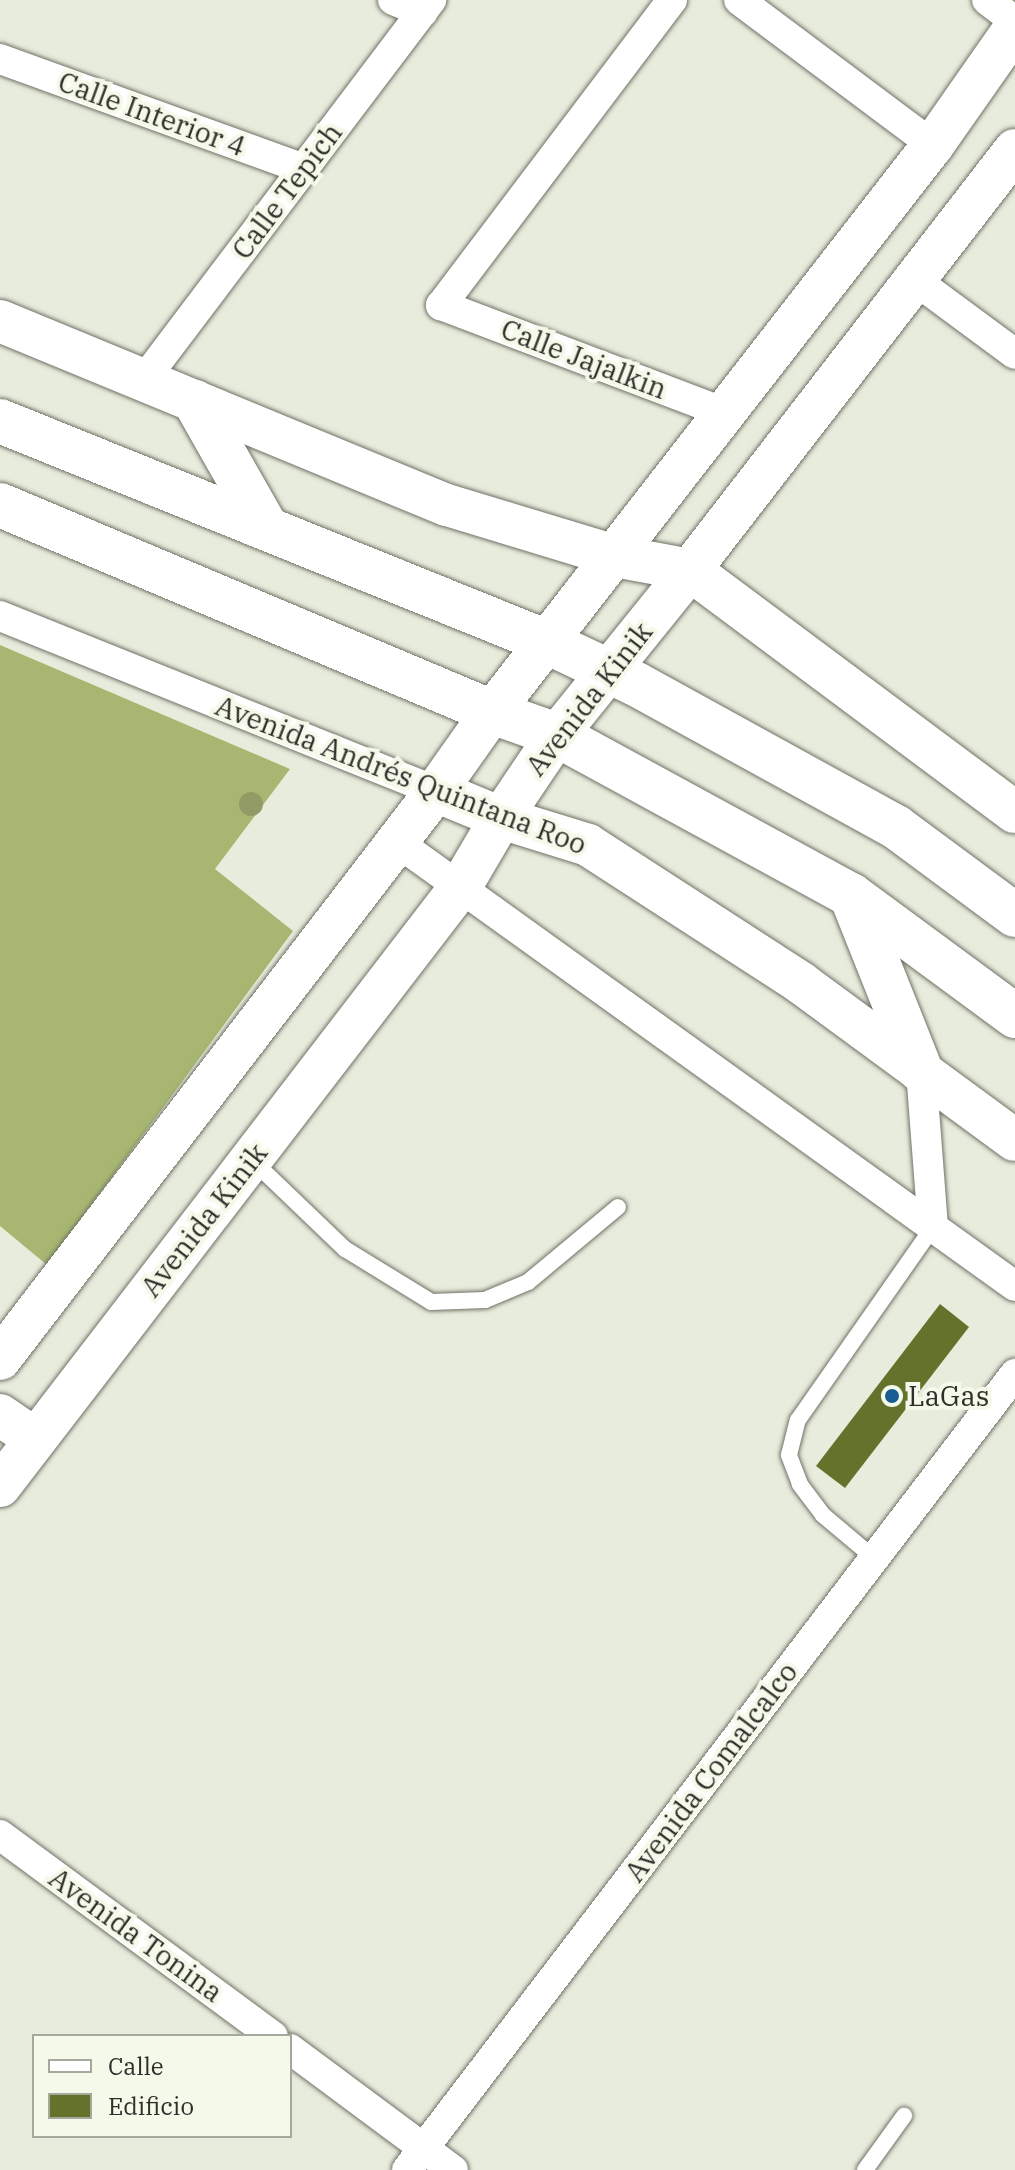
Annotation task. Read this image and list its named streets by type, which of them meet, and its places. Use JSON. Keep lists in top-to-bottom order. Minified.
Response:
{"streets":{"main road":["Avenida Kinik","Avenida Andrés Quintana Roo"],"street":["Calle Interior 4","Calle Tepich","Calle Jajalkin","Avenida Comalcalco","Avenida Tonina"]},"crossings":[["Calle Interior 4","Calle Tepich"],["Avenida Kinik","Avenida Andrés Quintana Roo"]],"places":["LaGas"],"legend":["Calle","Edificio"]}
